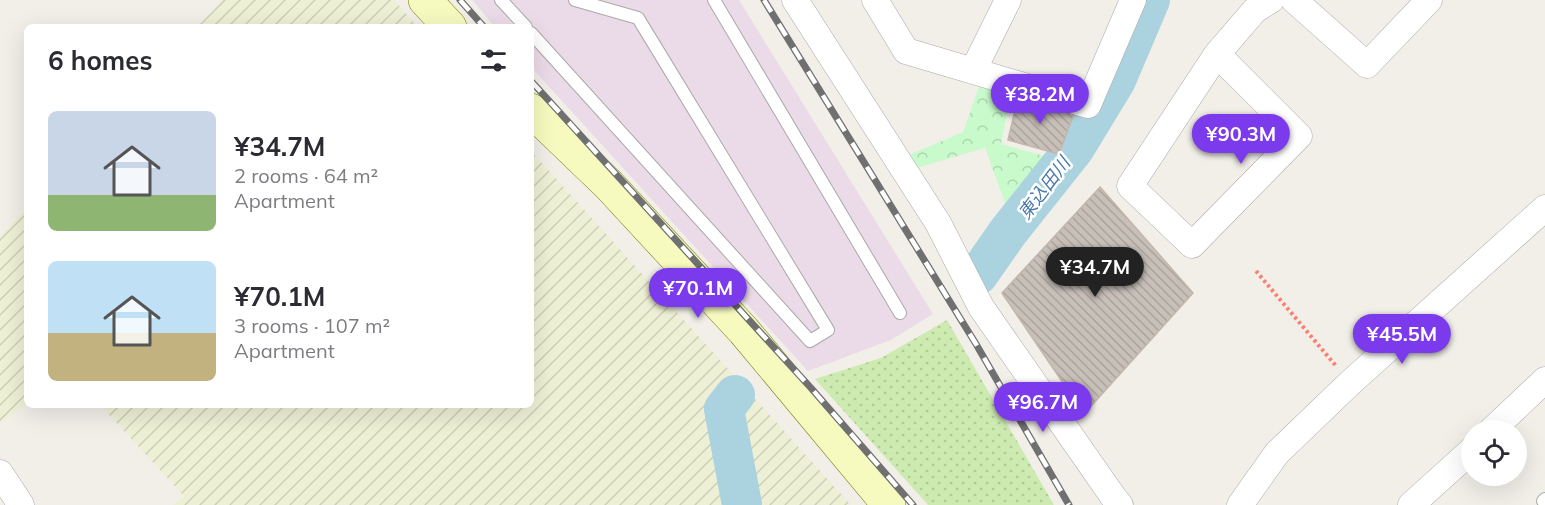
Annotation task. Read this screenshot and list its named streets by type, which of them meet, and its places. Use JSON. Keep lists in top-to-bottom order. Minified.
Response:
{"water":["東込田川"],"page":{"heading":"6 homes","price":["¥38.2M","¥90.3M","¥34.7M","¥70.1M","¥45.5M","¥96.7M"],"list":[{"name":"¥34.7M","note":"2 rooms · 64 m² · Apartment"},{"name":"¥70.1M","note":"3 rooms · 107 m² · Apartment"}]}}
